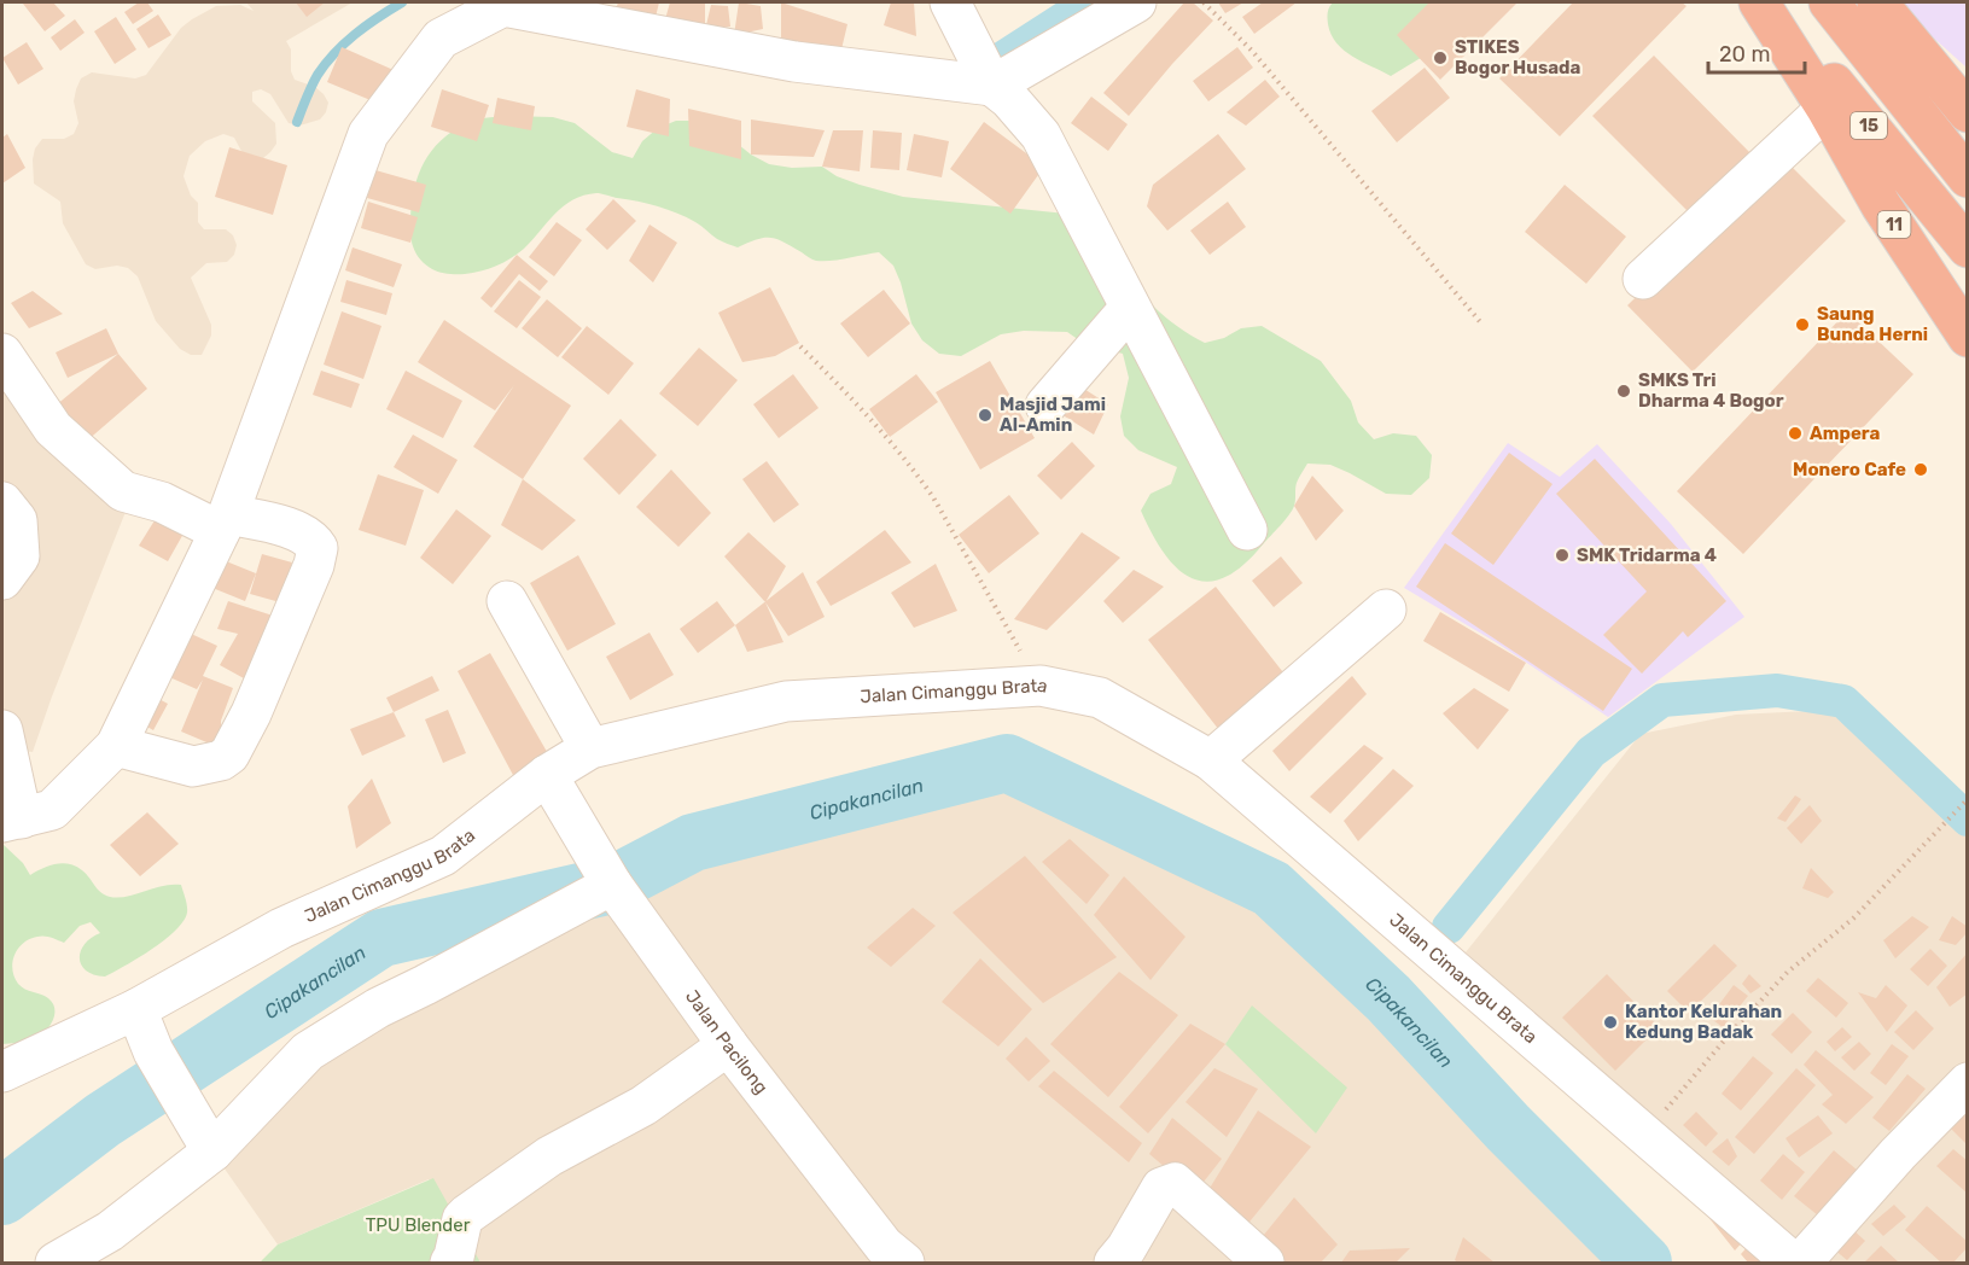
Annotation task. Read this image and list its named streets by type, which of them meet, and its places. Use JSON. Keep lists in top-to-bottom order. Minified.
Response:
{"streets":{"highway":["15","11"],"street":["Jalan Cimanggu Brata","Jalan Pacilong"]},"crossings":[["Jalan Cimanggu Brata","Jalan Pacilong"]],"water":["Cipakancilan"],"parks":["TPU Blender"],"places":["STIKES Bogor Husada","Saung Bunda Herni","SMKS Tri Dharma 4 Bogor","Masjid Jami Al-Amin","Ampera","Monero Cafe","SMK Tridarma 4","Kantor Kelurahan Kedung Badak"],"scale_bar":"20 m"}
